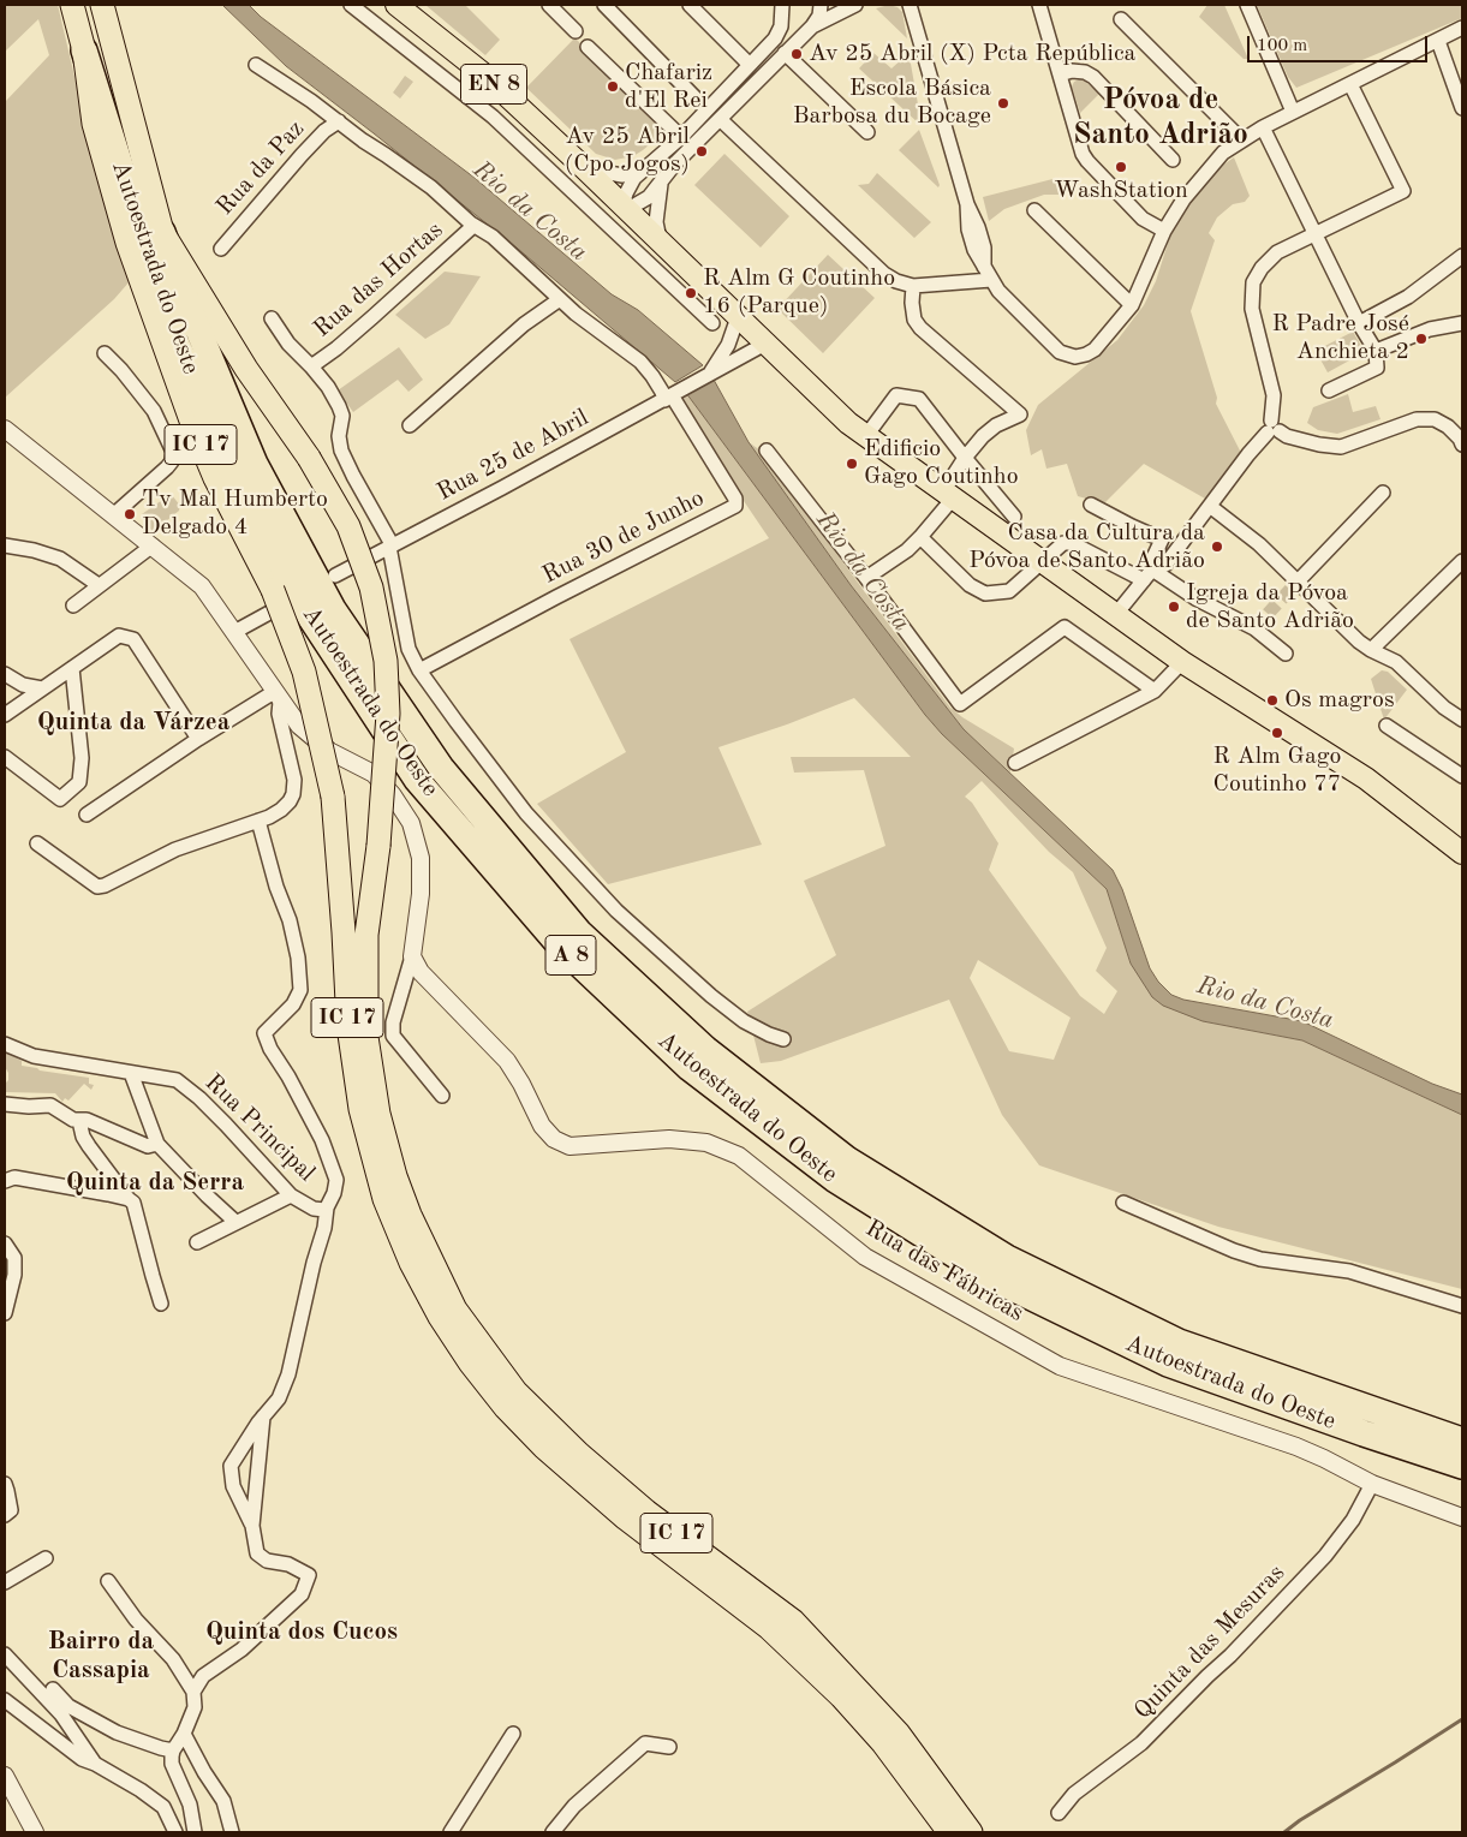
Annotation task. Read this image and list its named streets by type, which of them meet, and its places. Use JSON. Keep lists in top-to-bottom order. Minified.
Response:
{"streets":{"highway":["Autoestrada do Oeste","IC 17","A 8"],"main road":["EN 8"],"street":["Rua da Paz","Rua das Hortas","Rua 25 de Abril","Rua 30 de Junho","Rua Principal","Rua das Fábricas","Quinta das Mesuras"]},"crossings":[["EN 8","Rua 25 de Abril"],["Autoestrada do Oeste","IC 17"],["Rua das Hortas","Rua 25 de Abril"],["Rua das Hortas","Rua 30 de Junho"],["Rua 25 de Abril","Rua 30 de Junho"],["Rua das Fábricas","Quinta das Mesuras"]],"districts":["Póvoa de Santo Adrião","Quinta da Várzea","Quinta da Serra","Quinta dos Cucos","Bairro da Cassapia"],"water":["Rio da Costa"],"places":["Av 25 Abril (X) Pcta República","Chafariz d'El Rei","Escola Básica Barbosa du Bocage","Av 25 Abril (Cpo Jogos)","WashStation","R Alm G Coutinho 16 (Parque)","R Padre José Anchieta 2","Edificio Gago Coutinho","Tv Mal Humberto Delgado 4","Casa da Cultura da Póvoa de Santo Adrião","Igreja da Póvoa de Santo Adrião","Os magros","R Alm Gago Coutinho 77"],"scale_bar":"100 m"}
